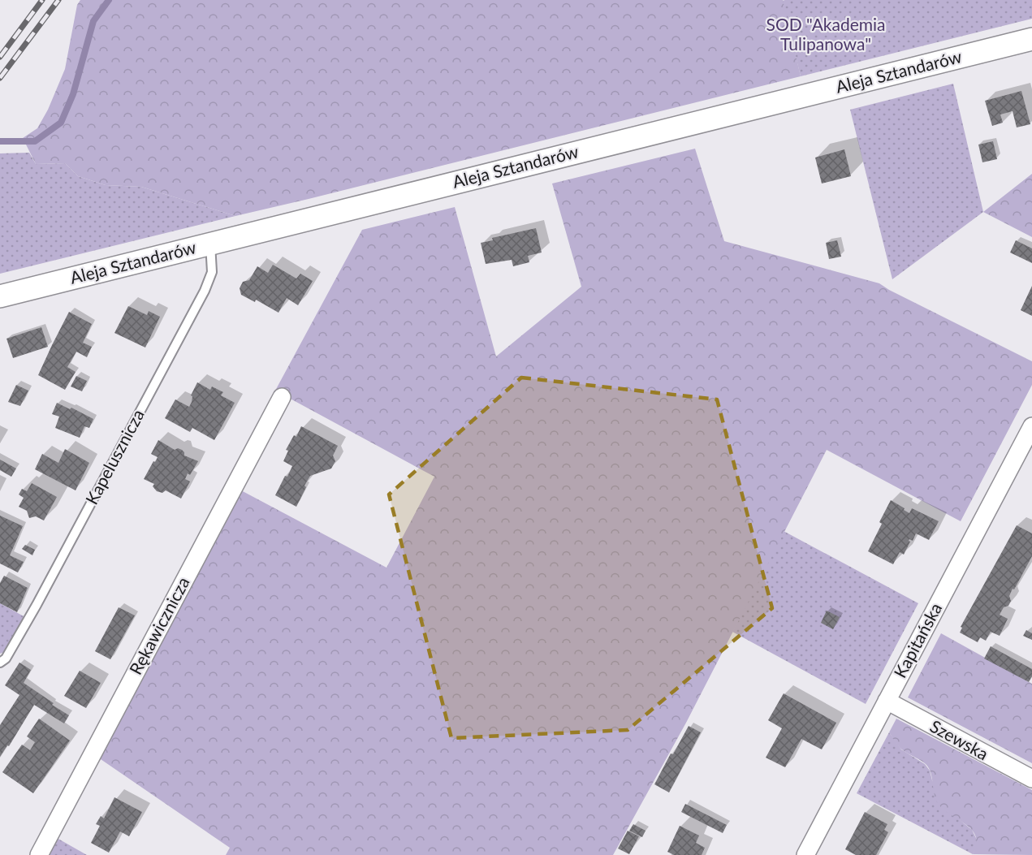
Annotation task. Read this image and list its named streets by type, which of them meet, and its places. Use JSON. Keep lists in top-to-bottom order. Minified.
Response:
{"streets":{"street":["Aleja Sztandarów","Rękawicznicza","Kapitańska","Szewska"],"lane":["Kapelusznicza"]},"crossings":[["Aleja Sztandarów","Kapelusznicza"],["Kapitańska","Szewska"]],"parks":["SOD \"Akademia Tulipanowa\""]}
